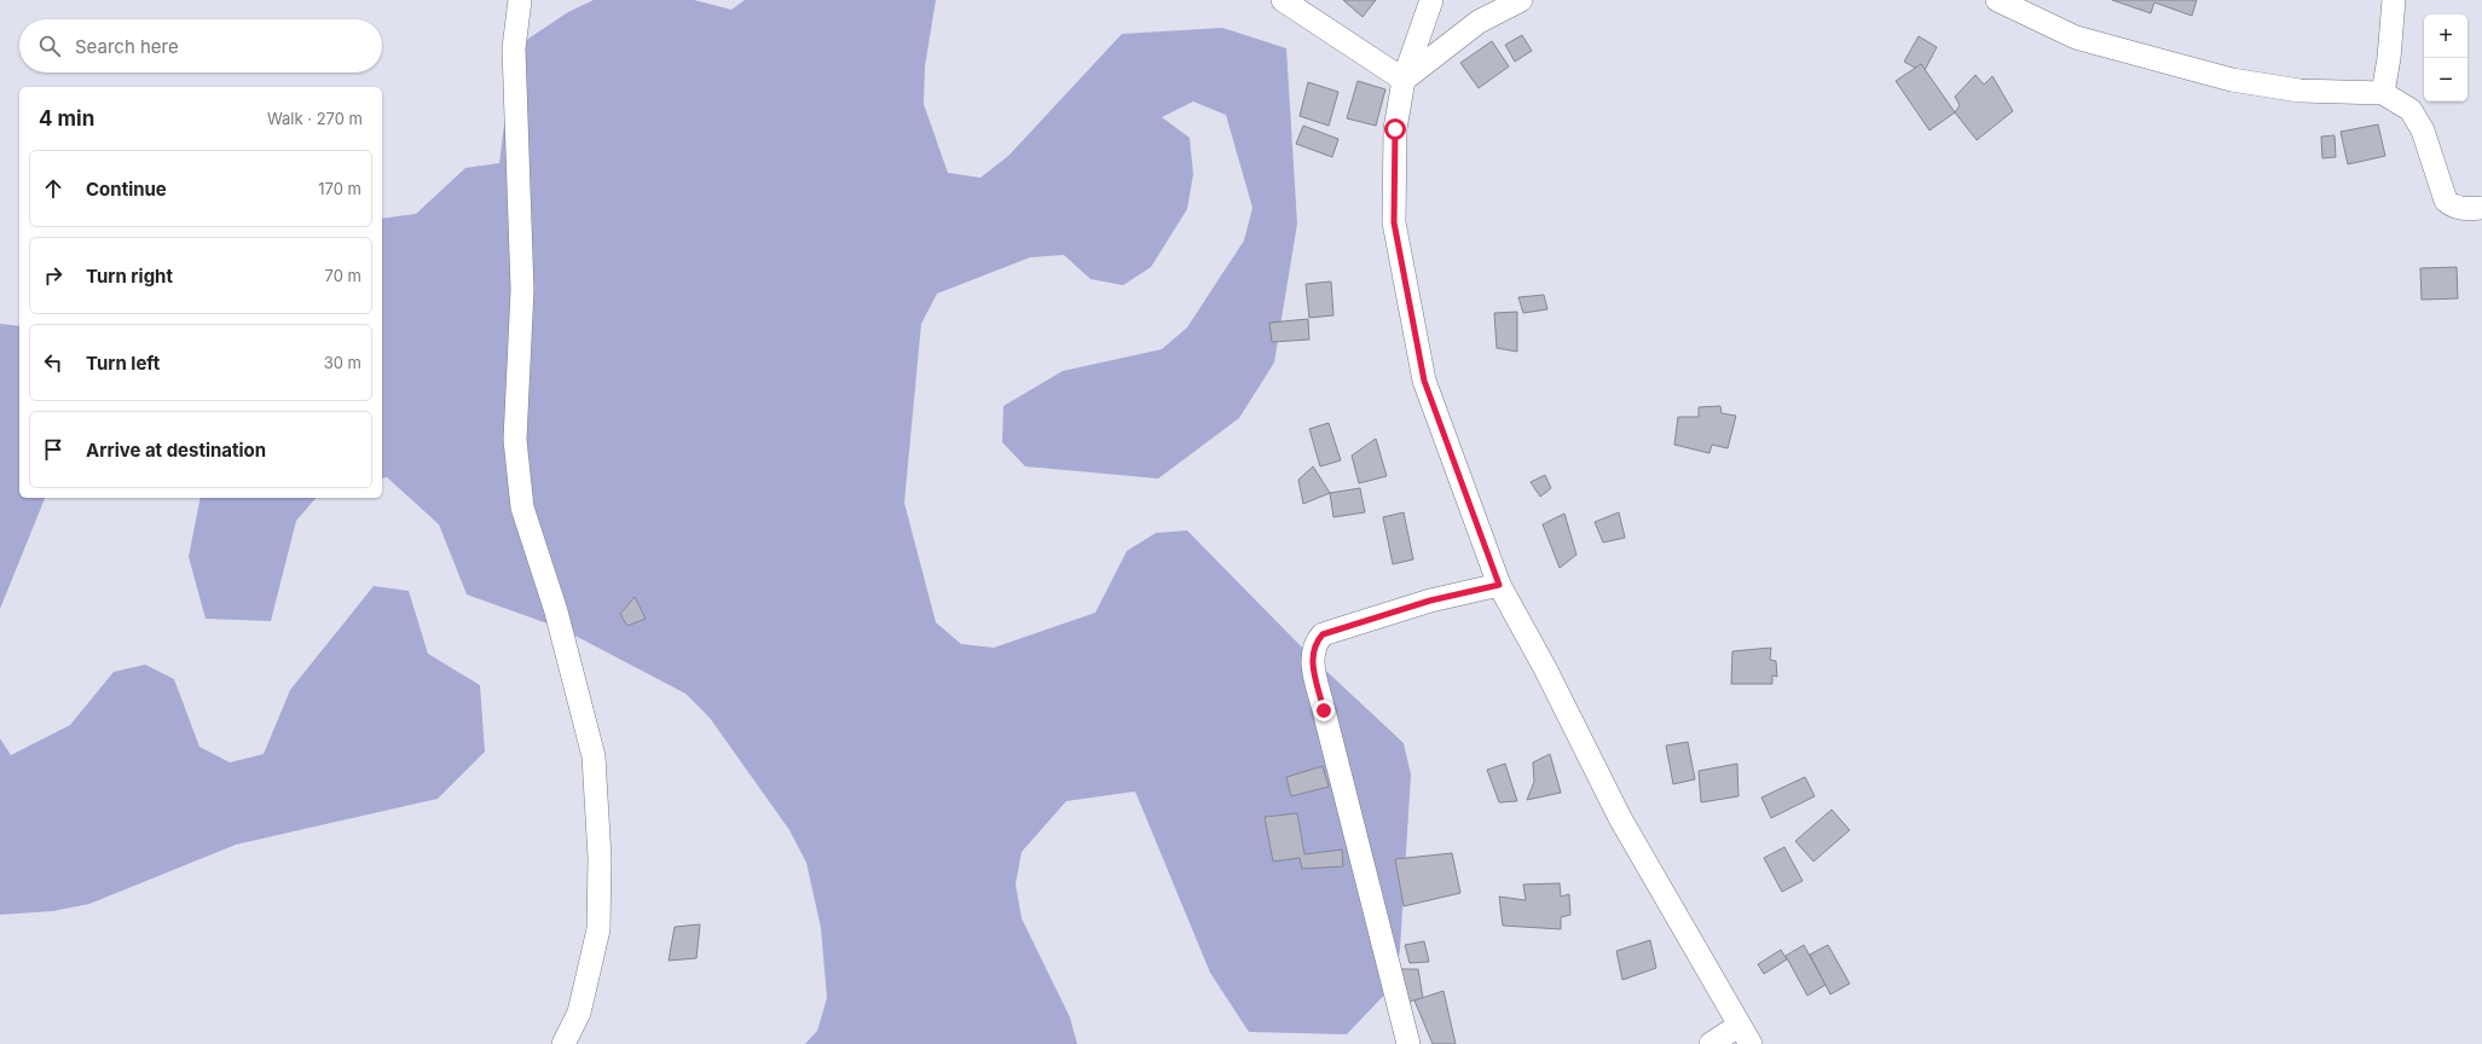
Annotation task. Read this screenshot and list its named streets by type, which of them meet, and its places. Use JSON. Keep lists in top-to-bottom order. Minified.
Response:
{"page":{"map_buttons":["+","−"],"search":"Search here","heading":["4 min","Walk · 270 m"],"list":[["Continue","170 m"],["Turn right","70 m"],["Turn left","30 m"],"Arrive at destination"]}}
